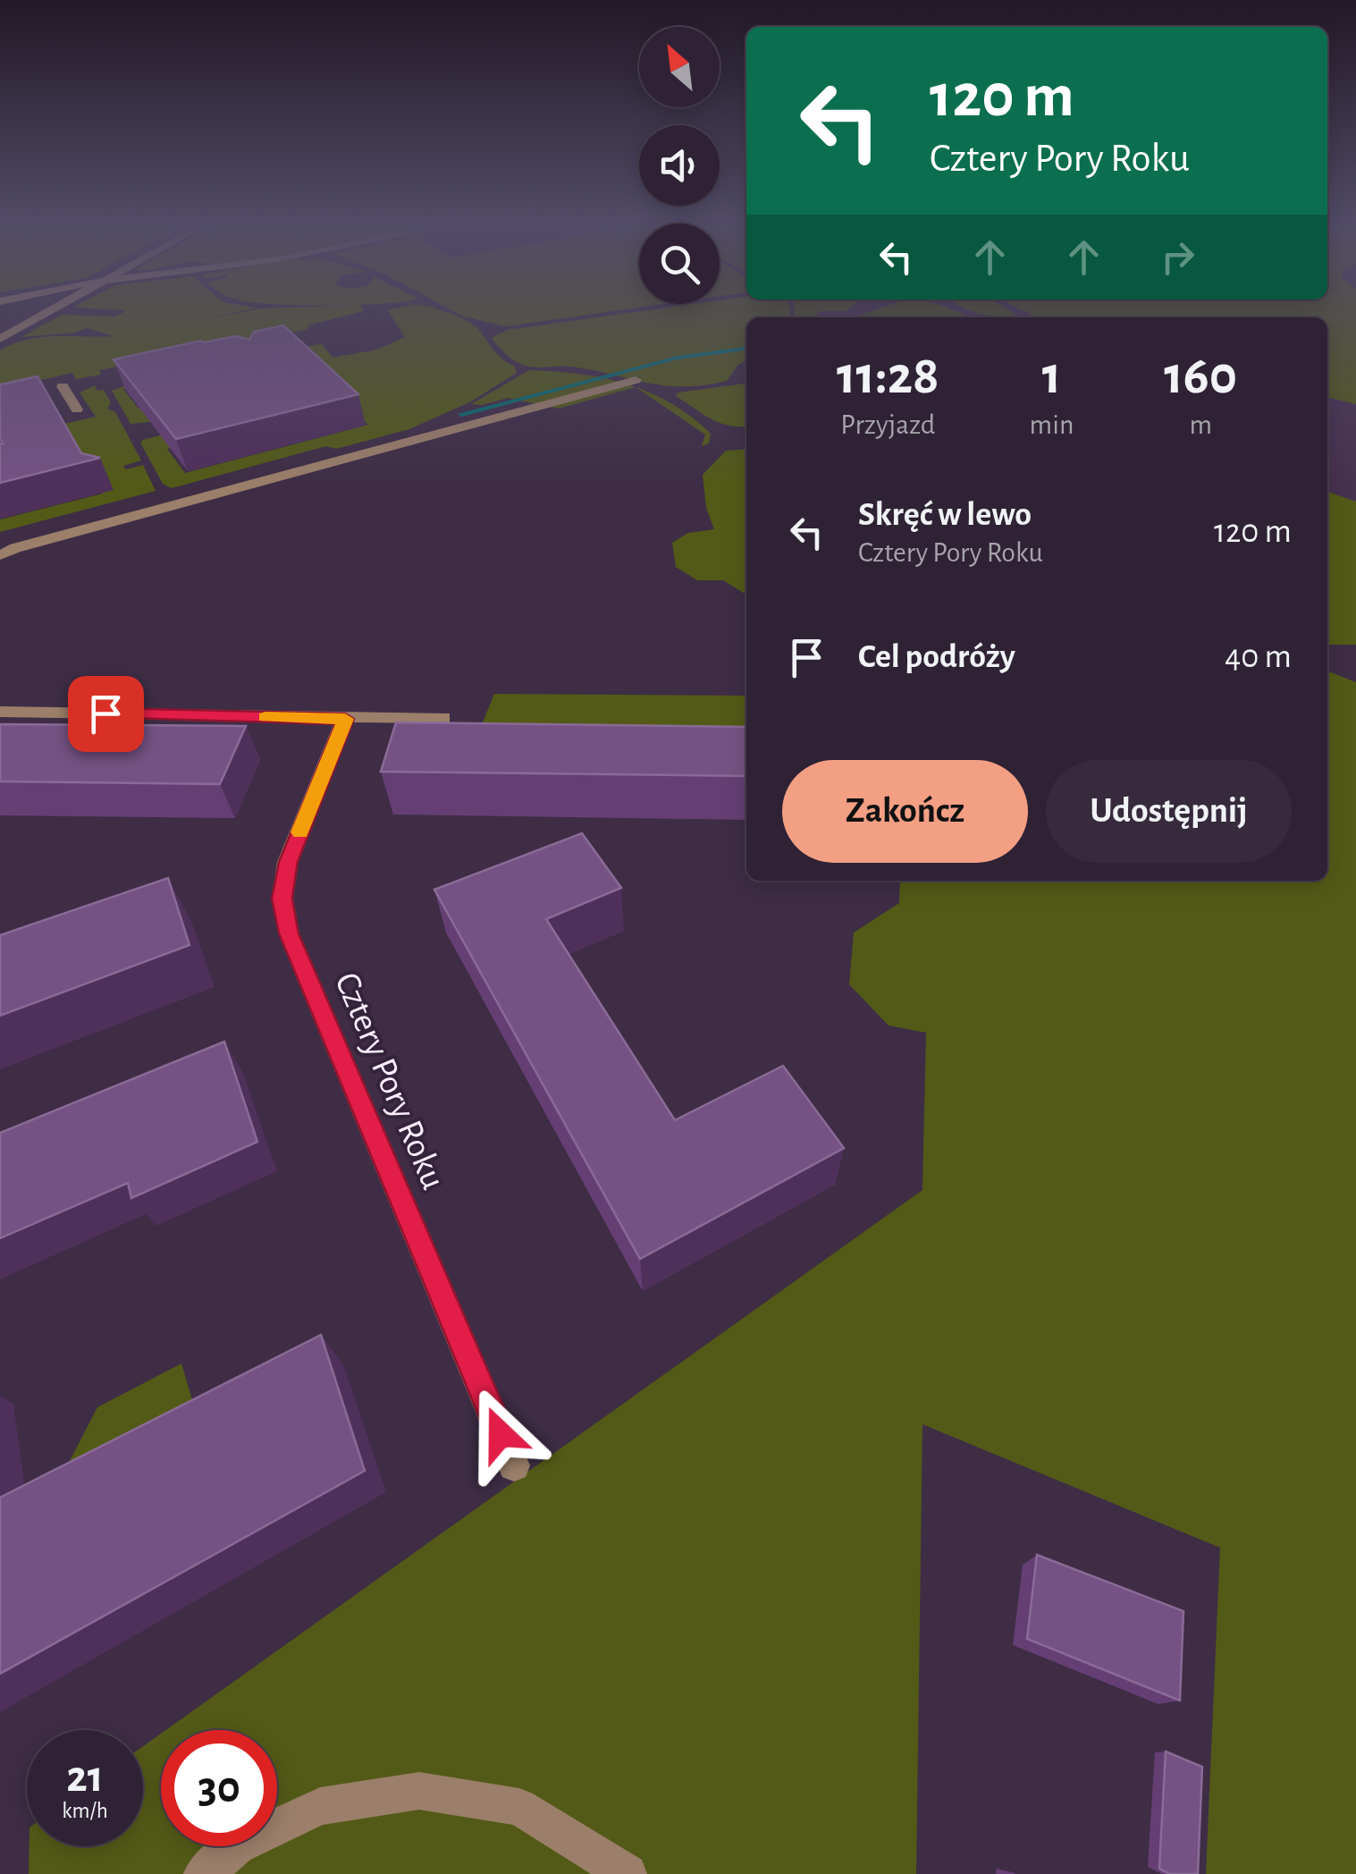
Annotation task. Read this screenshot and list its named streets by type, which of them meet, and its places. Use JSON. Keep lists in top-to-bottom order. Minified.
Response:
{"streets":{"street":["Cztery Pory Roku"]},"north":"top left","page":{"turn":["120 m","Cztery Pory Roku"],"eta":["11:28","Przyjazd","1","min","160","m"],"list":[{"name":"Skręć w lewo","note":"Cztery Pory Roku","value":"120 m"},{"name":"Cel podróży","value":"40 m"}],"buttons":["Zakończ","Udostępnij"],"speed":"21 km/h","limit":"30"}}
